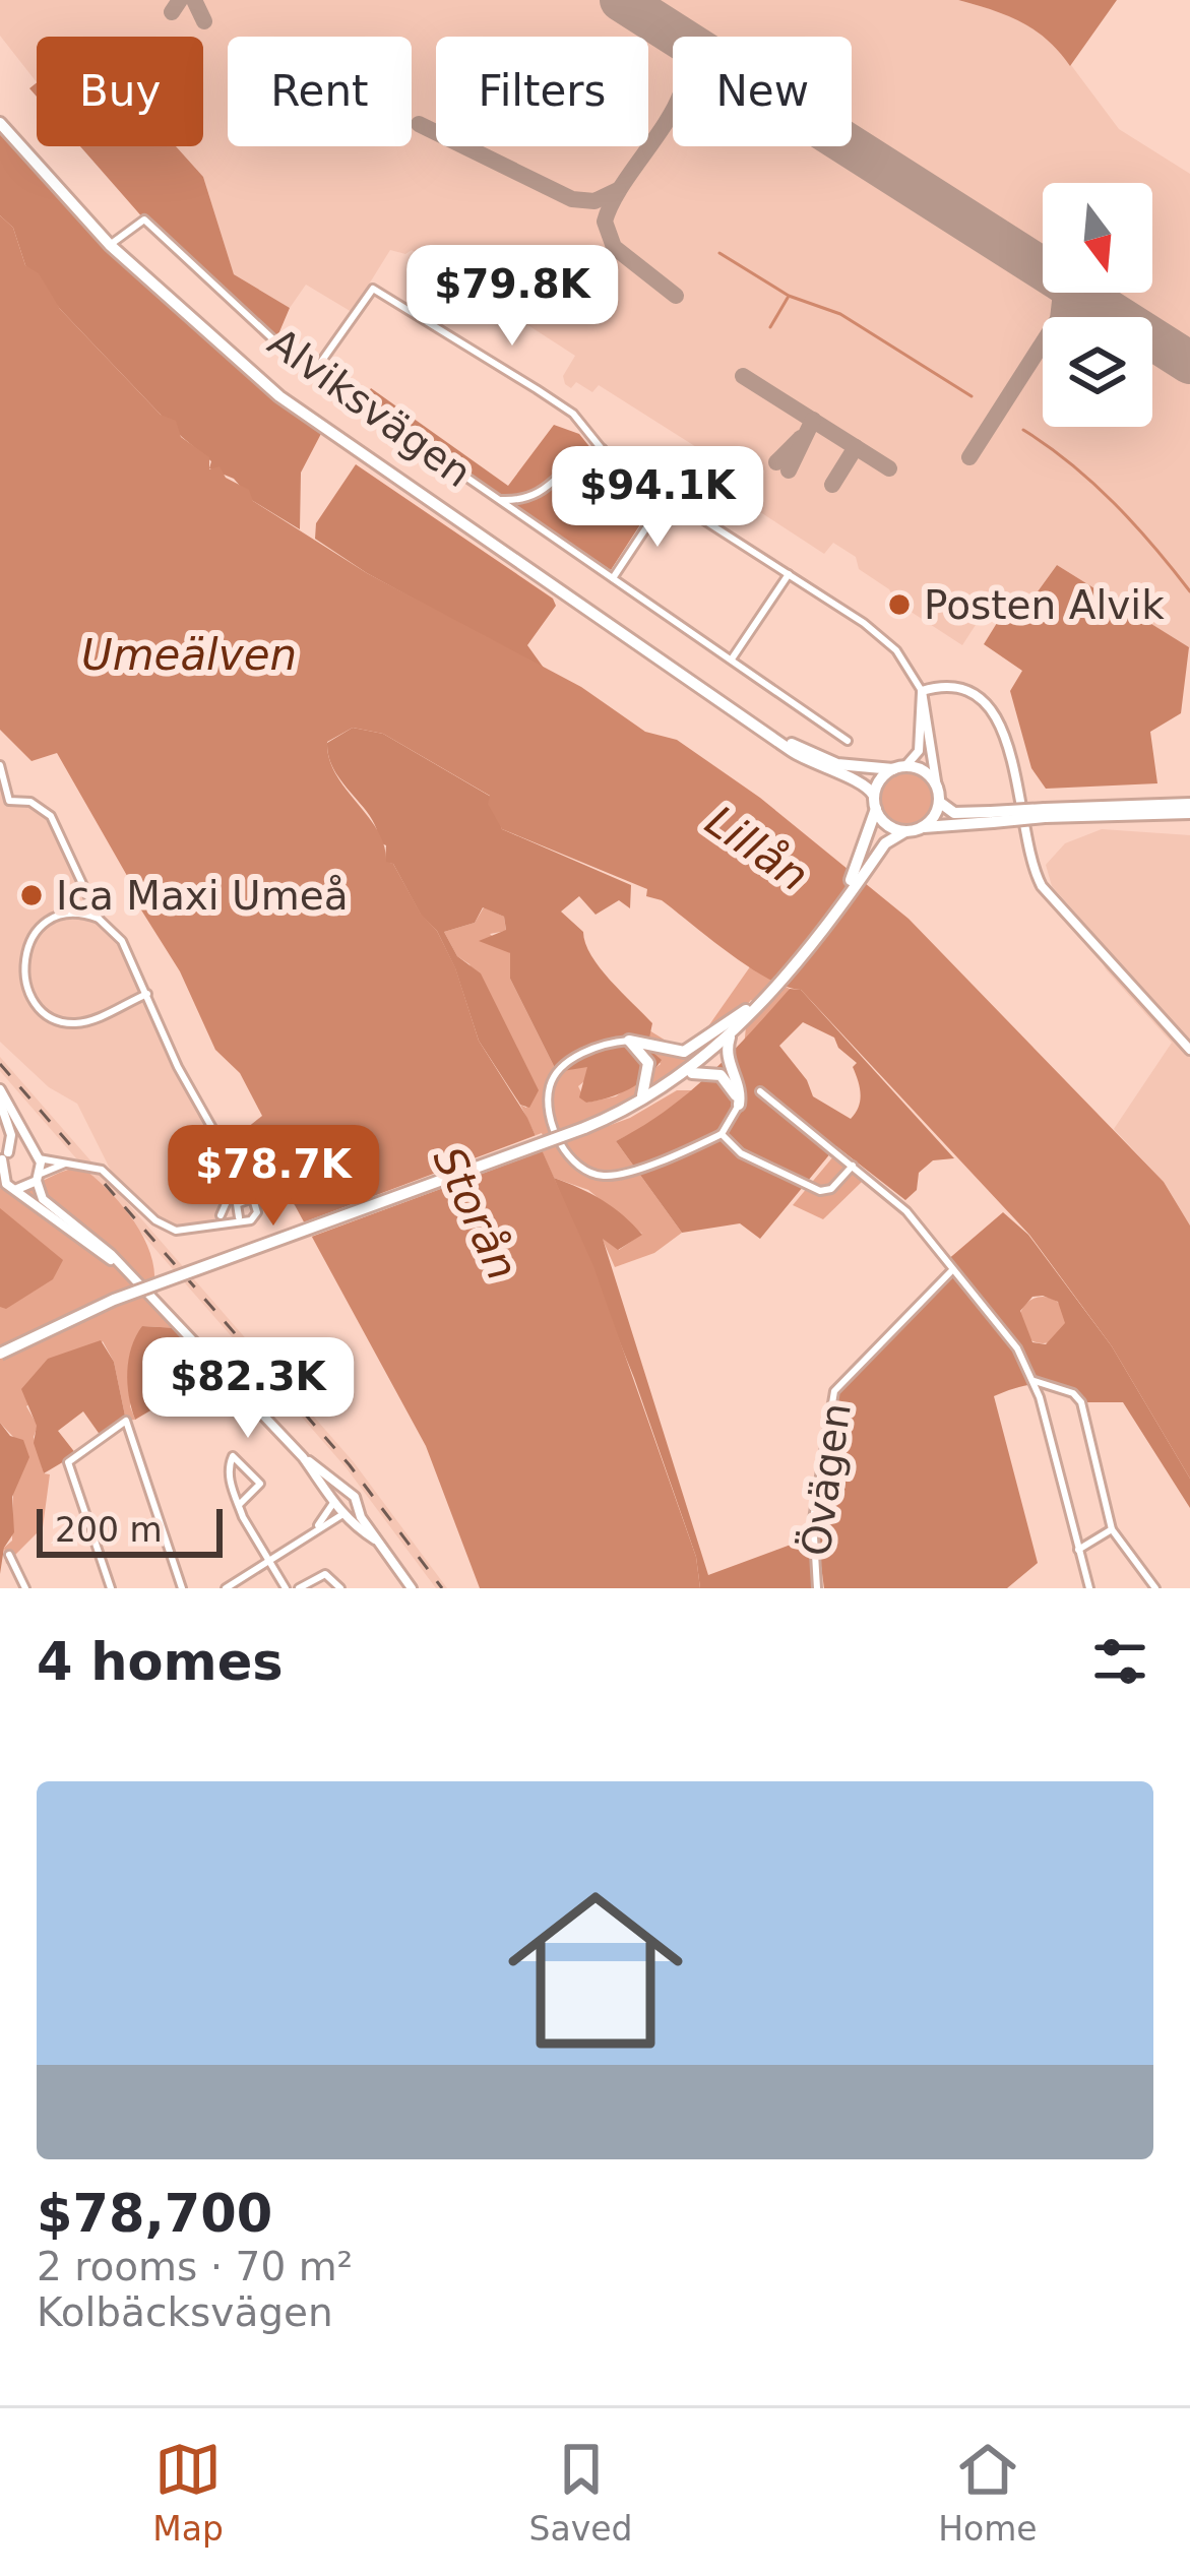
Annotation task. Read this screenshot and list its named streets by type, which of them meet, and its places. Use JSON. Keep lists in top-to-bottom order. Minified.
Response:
{"streets":{"street":["Alviksvägen","Övägen"]},"water":["Umeälven","Lillån","Storån"],"places":["Posten Alvik","Ica Maxi Umeå"],"scale_bar":"200 m","north":"bottom","page":{"chip":["Buy","Rent","Filters","New"],"price":["$79.8K","$94.1K","$78.7K","$82.3K"],"scale":"200 m","heading":"4 homes","list":[{"name":"$78,700","note":"2 rooms · 70 m² · Kolbäcksvägen"}],"tabs":["Map","Saved","Home"]}}
